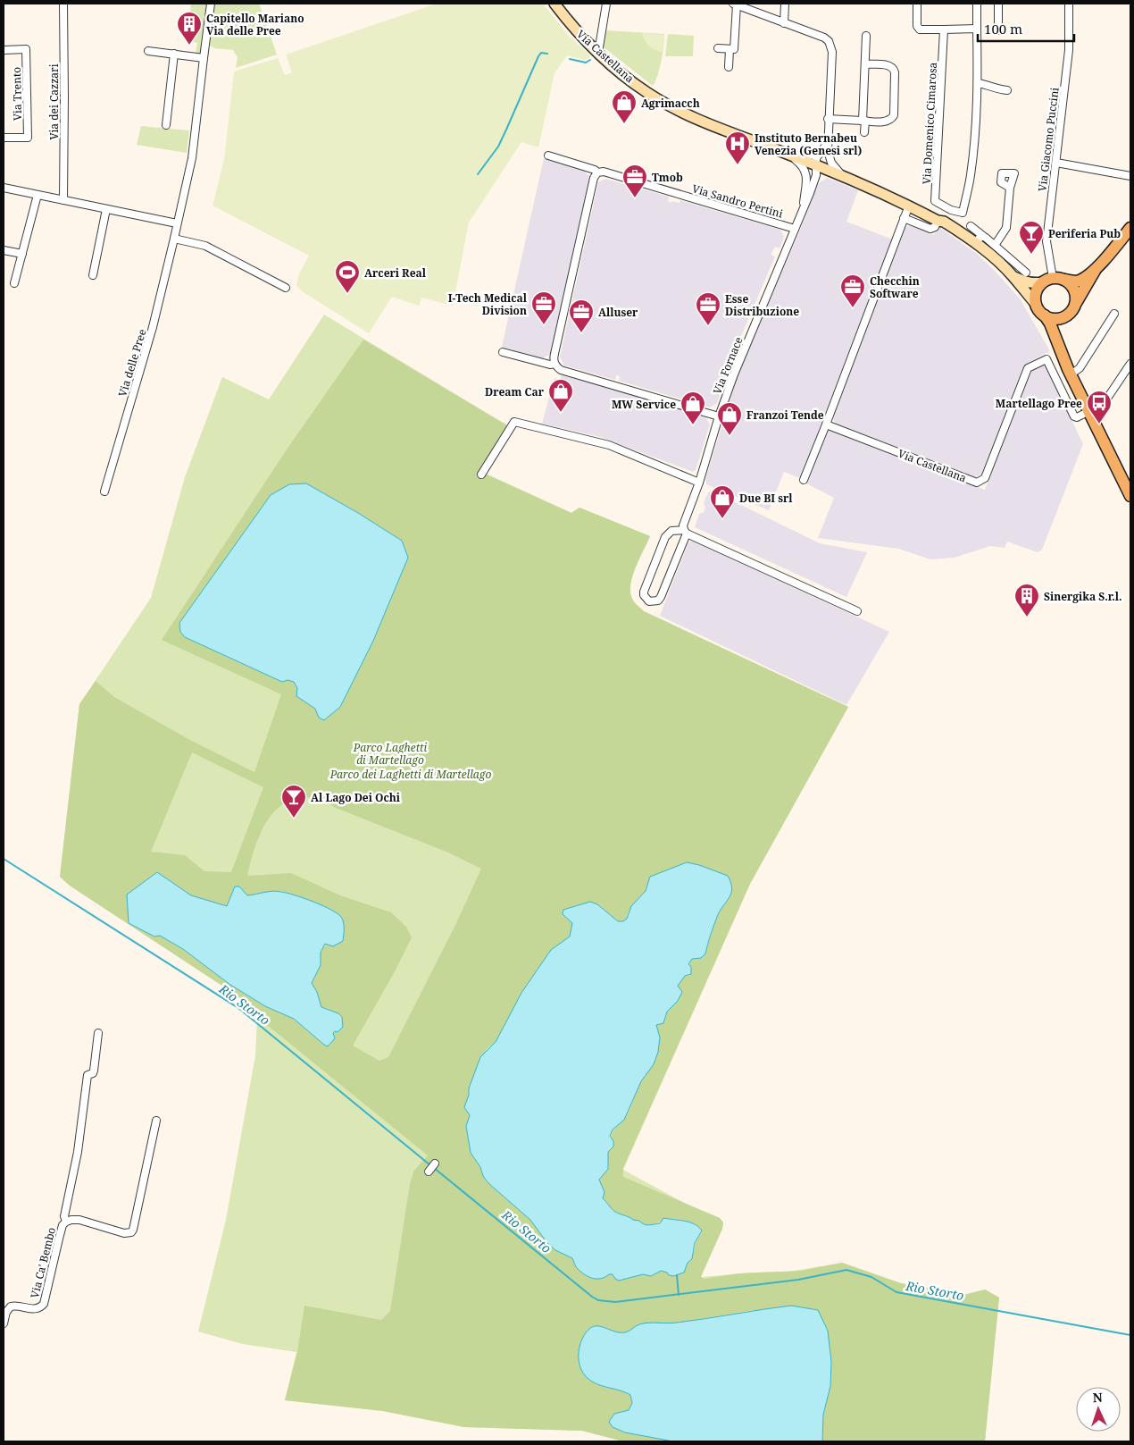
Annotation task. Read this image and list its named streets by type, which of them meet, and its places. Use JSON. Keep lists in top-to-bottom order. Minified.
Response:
{"streets":{"street":["Via Castellana","Via Trento","Via dei Cazzari","Via Domenico Cimarosa","Via Giacomo Puccini","Via Sandro Pertini","Via delle Pree","Via Fornace","Via Ca' Bembo"]},"crossings":[["Via Castellana","Via Giacomo Puccini"],["Via Castellana","Via Fornace"],["Via Sandro Pertini","Via Fornace"]],"water":["Rio Storto"],"parks":["Parco Laghetti di Martellago","Parco dei Laghetti di Martellago"],"places":{"building":["Capitello Mariano Via delle Pree","Sinergika S.r.l."],"shop":["Agrimacch","Dream Car","MW Service","Franzoi Tende","Due BI srl"],"hospital":["Instituto Bernabeu Venezia (Genesi srl)"],"office":["Tmob","Checchin Software","I-Tech Medical Division","Esse Distribuzione","Alluser"],"bar":["Periferia Pub","Al Lago Dei Ochi"],"sports":["Arceri Real"],"bus stop":["Martellago Pree"]},"scale_bar":"100 m","north":"top"}
